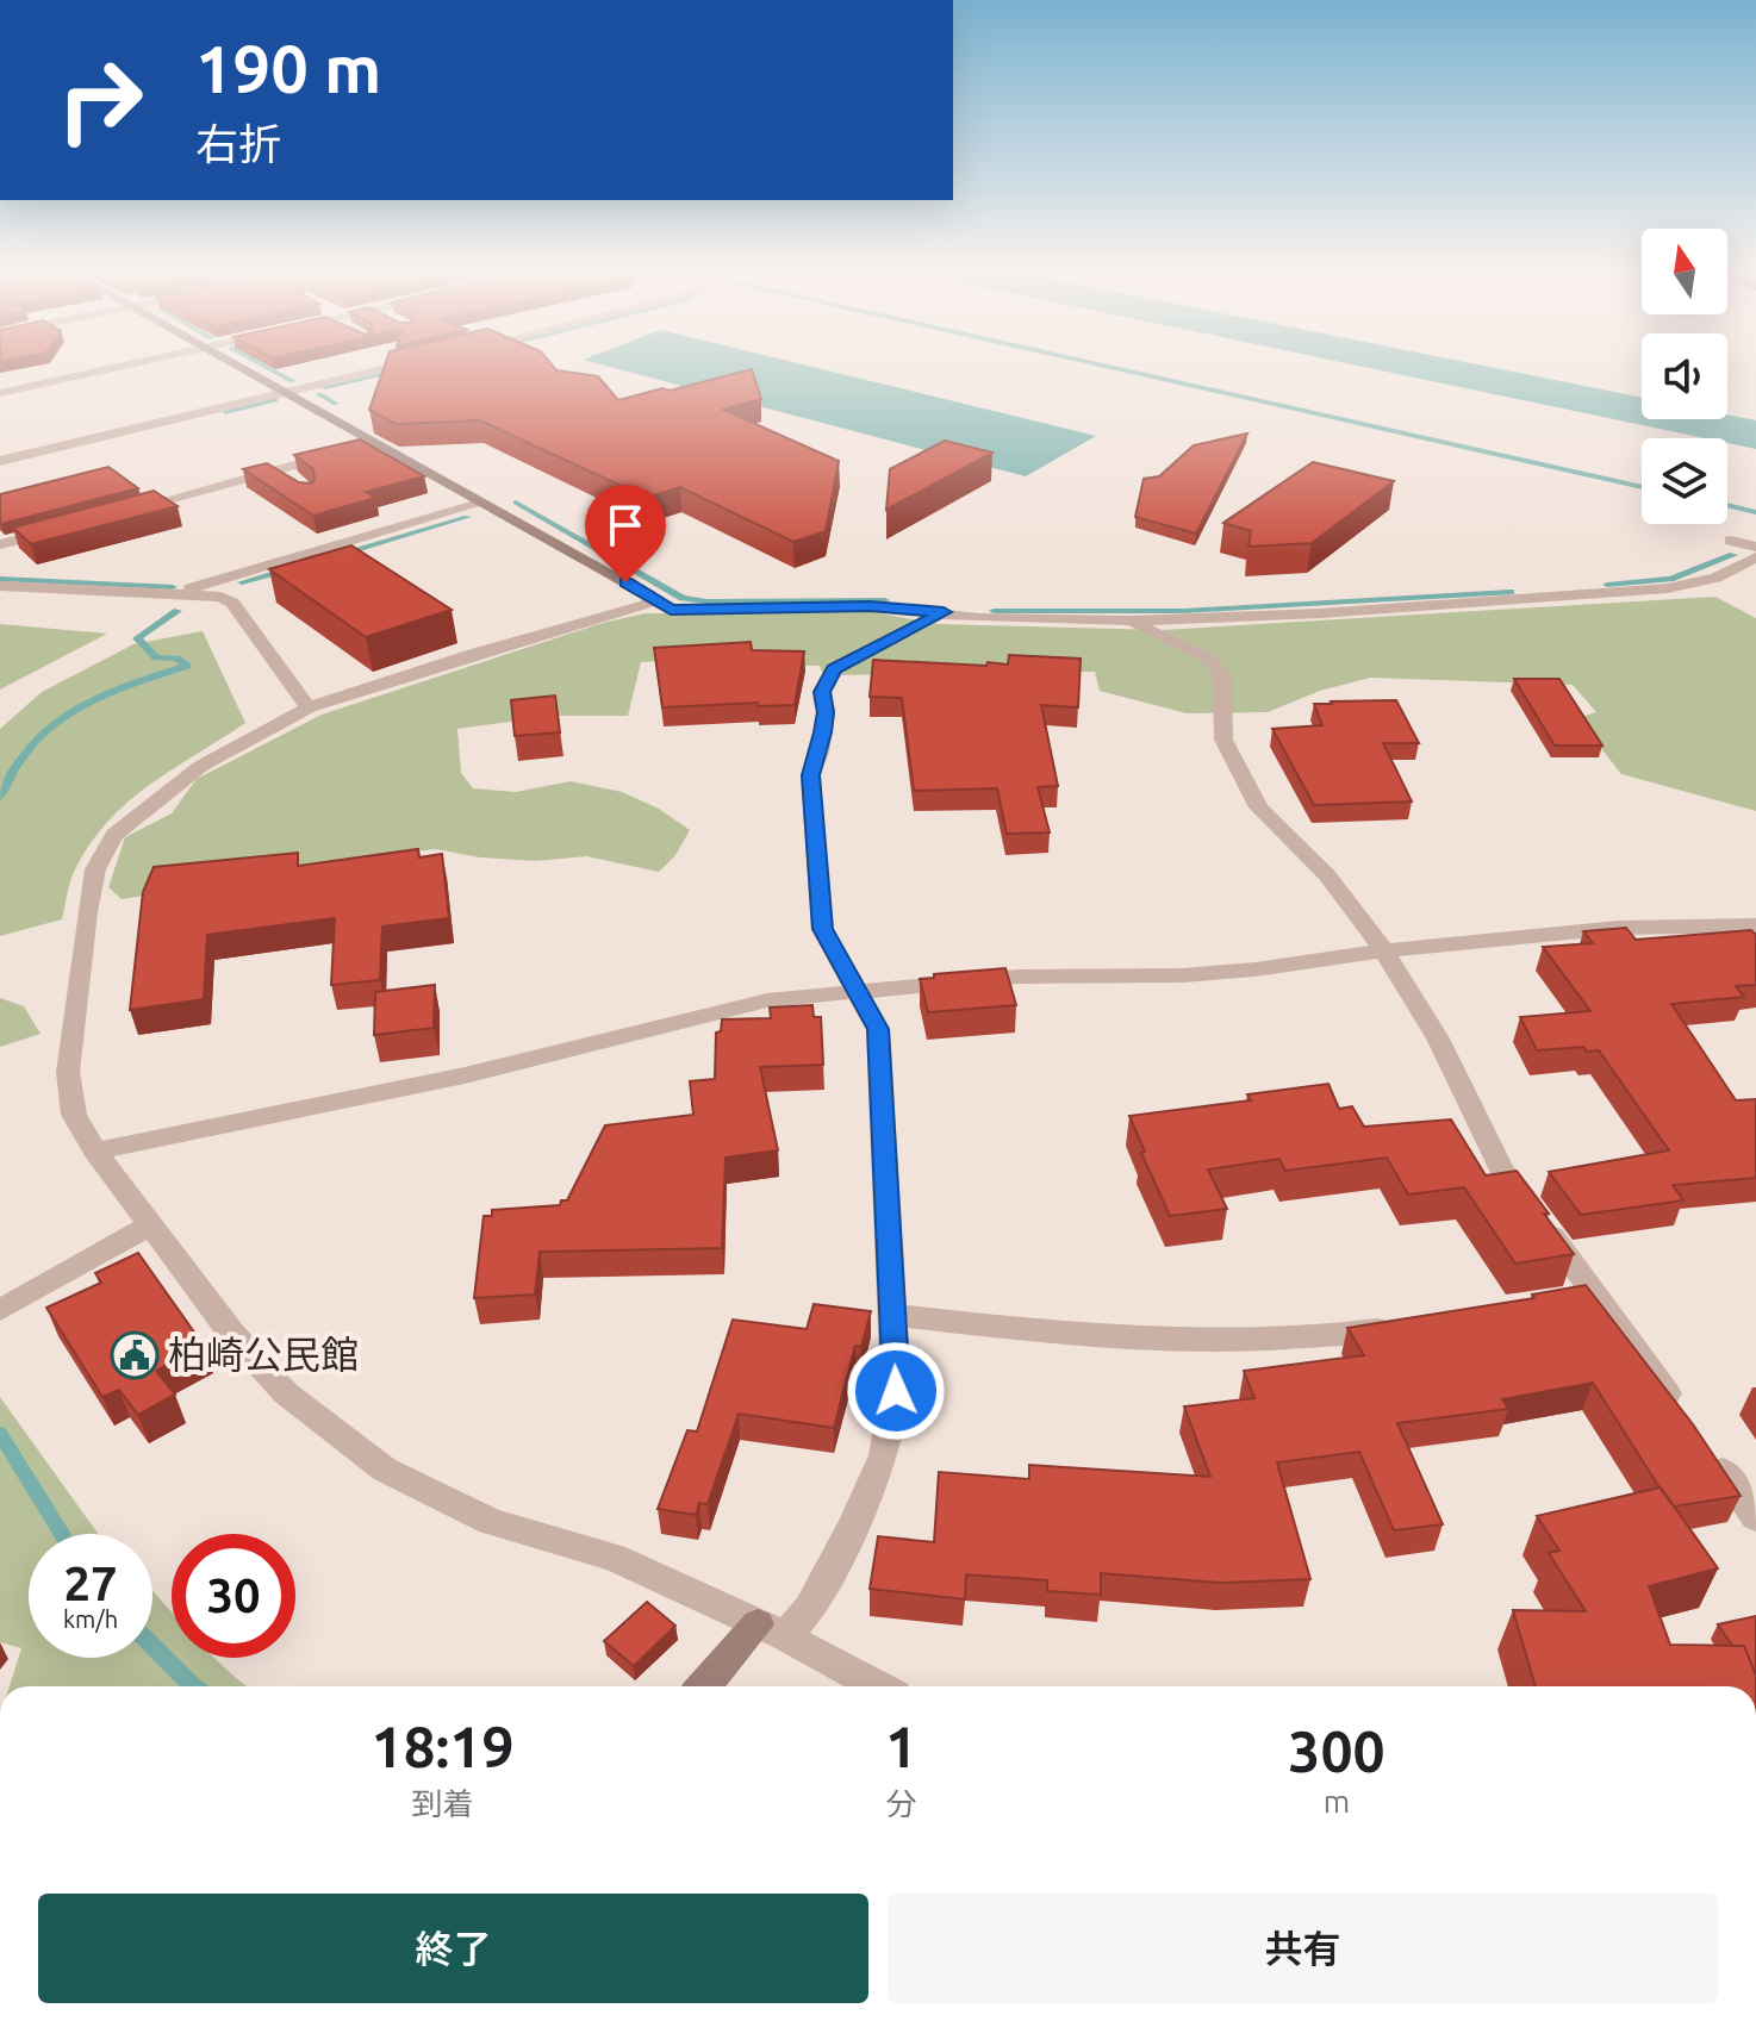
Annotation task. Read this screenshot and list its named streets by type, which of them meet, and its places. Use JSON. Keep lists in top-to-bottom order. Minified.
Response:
{"places":{"public building":["柏崎公民館"]},"north":"top","page":{"turn":["190 m","右折"],"speed":"27 km/h","limit":"30","eta":["18:19","到着","1","分","300","m"],"buttons":["終了","共有"]}}
